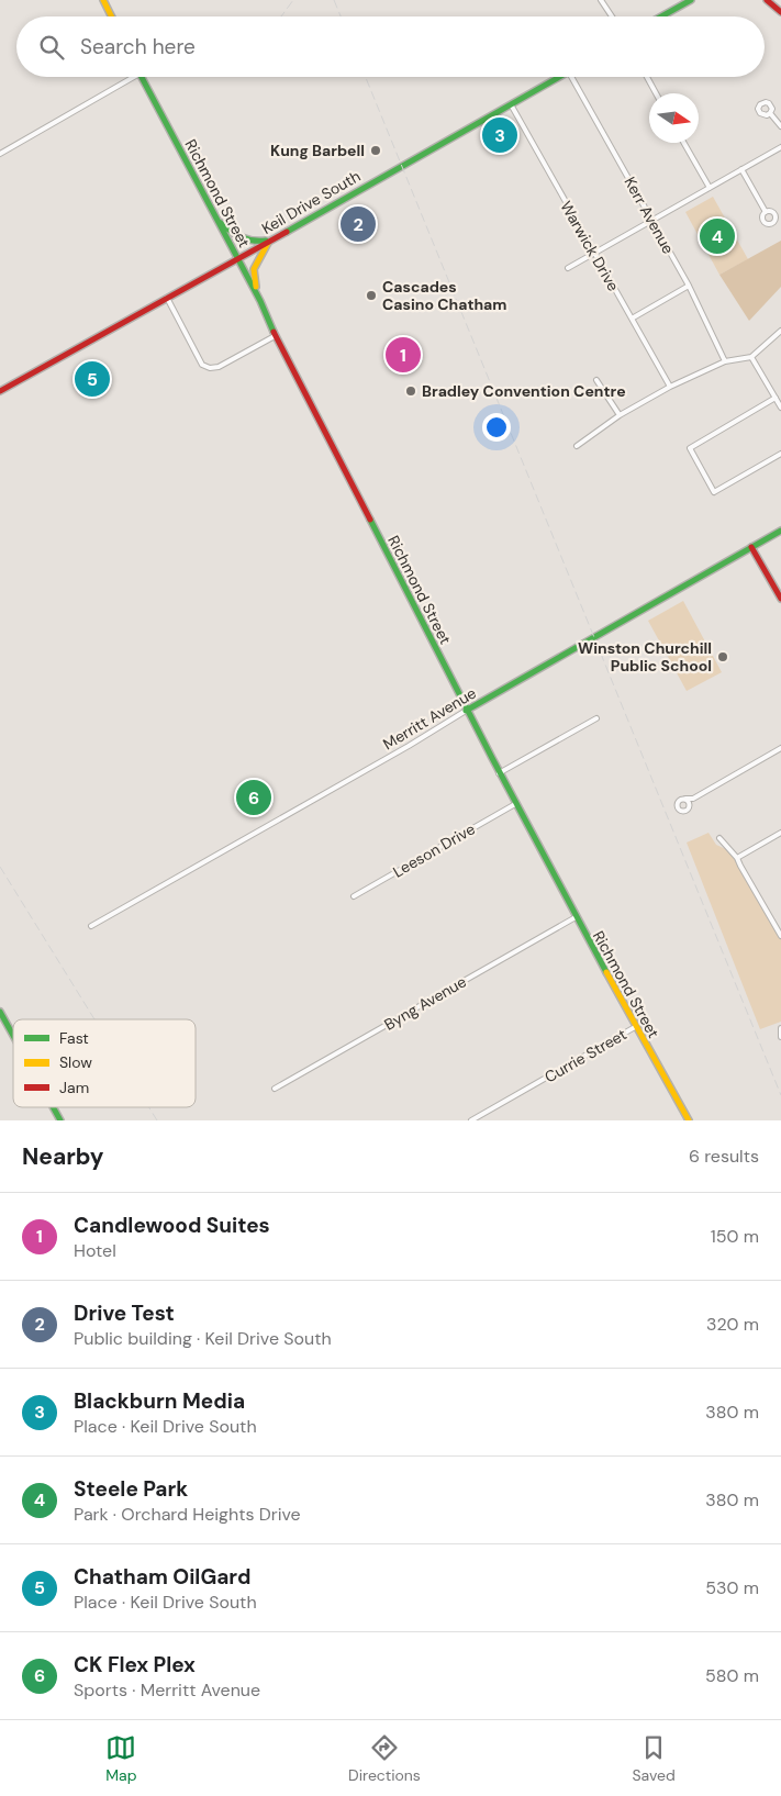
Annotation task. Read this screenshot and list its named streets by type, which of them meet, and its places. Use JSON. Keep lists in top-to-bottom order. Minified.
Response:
{"streets":{"main road":["Richmond Street","Keil Drive South","Merritt Avenue"],"street":["Kerr Avenue","Warwick Drive","Leeson Drive","Byng Avenue","Currie Street"]},"crossings":[["Richmond Street","Keil Drive South"],["Richmond Street","Merritt Avenue"],["Richmond Street","Leeson Drive"],["Richmond Street","Byng Avenue"],["Richmond Street","Currie Street"],["Keil Drive South","Warwick Drive"]],"places":["Kung Barbell","Cascades Casino Chatham","Bradley Convention Centre","Winston Churchill Public School"],"legend":["Fast","Slow","Jam"],"north":"right","page":{"search":"Search here","pins":["3","2","4","1","5","6"],"heading":["Nearby","6 results"],"list":[{"mark":"1","name":"Candlewood Suites","note":"Hotel","value":"150 m"},{"mark":"2","name":"Drive Test","note":"Public building · Keil Drive South","value":"320 m"},{"mark":"3","name":"Blackburn Media","note":"Place · Keil Drive South","value":"380 m"},{"mark":"4","name":"Steele Park","note":"Park · Orchard Heights Drive","value":"380 m"},{"mark":"5","name":"Chatham OilGard","note":"Place · Keil Drive South","value":"530 m"},{"mark":"6","name":"CK Flex Plex","note":"Sports · Merritt Avenue","value":"580 m"}],"nav":["Map","Directions","Saved"]}}
